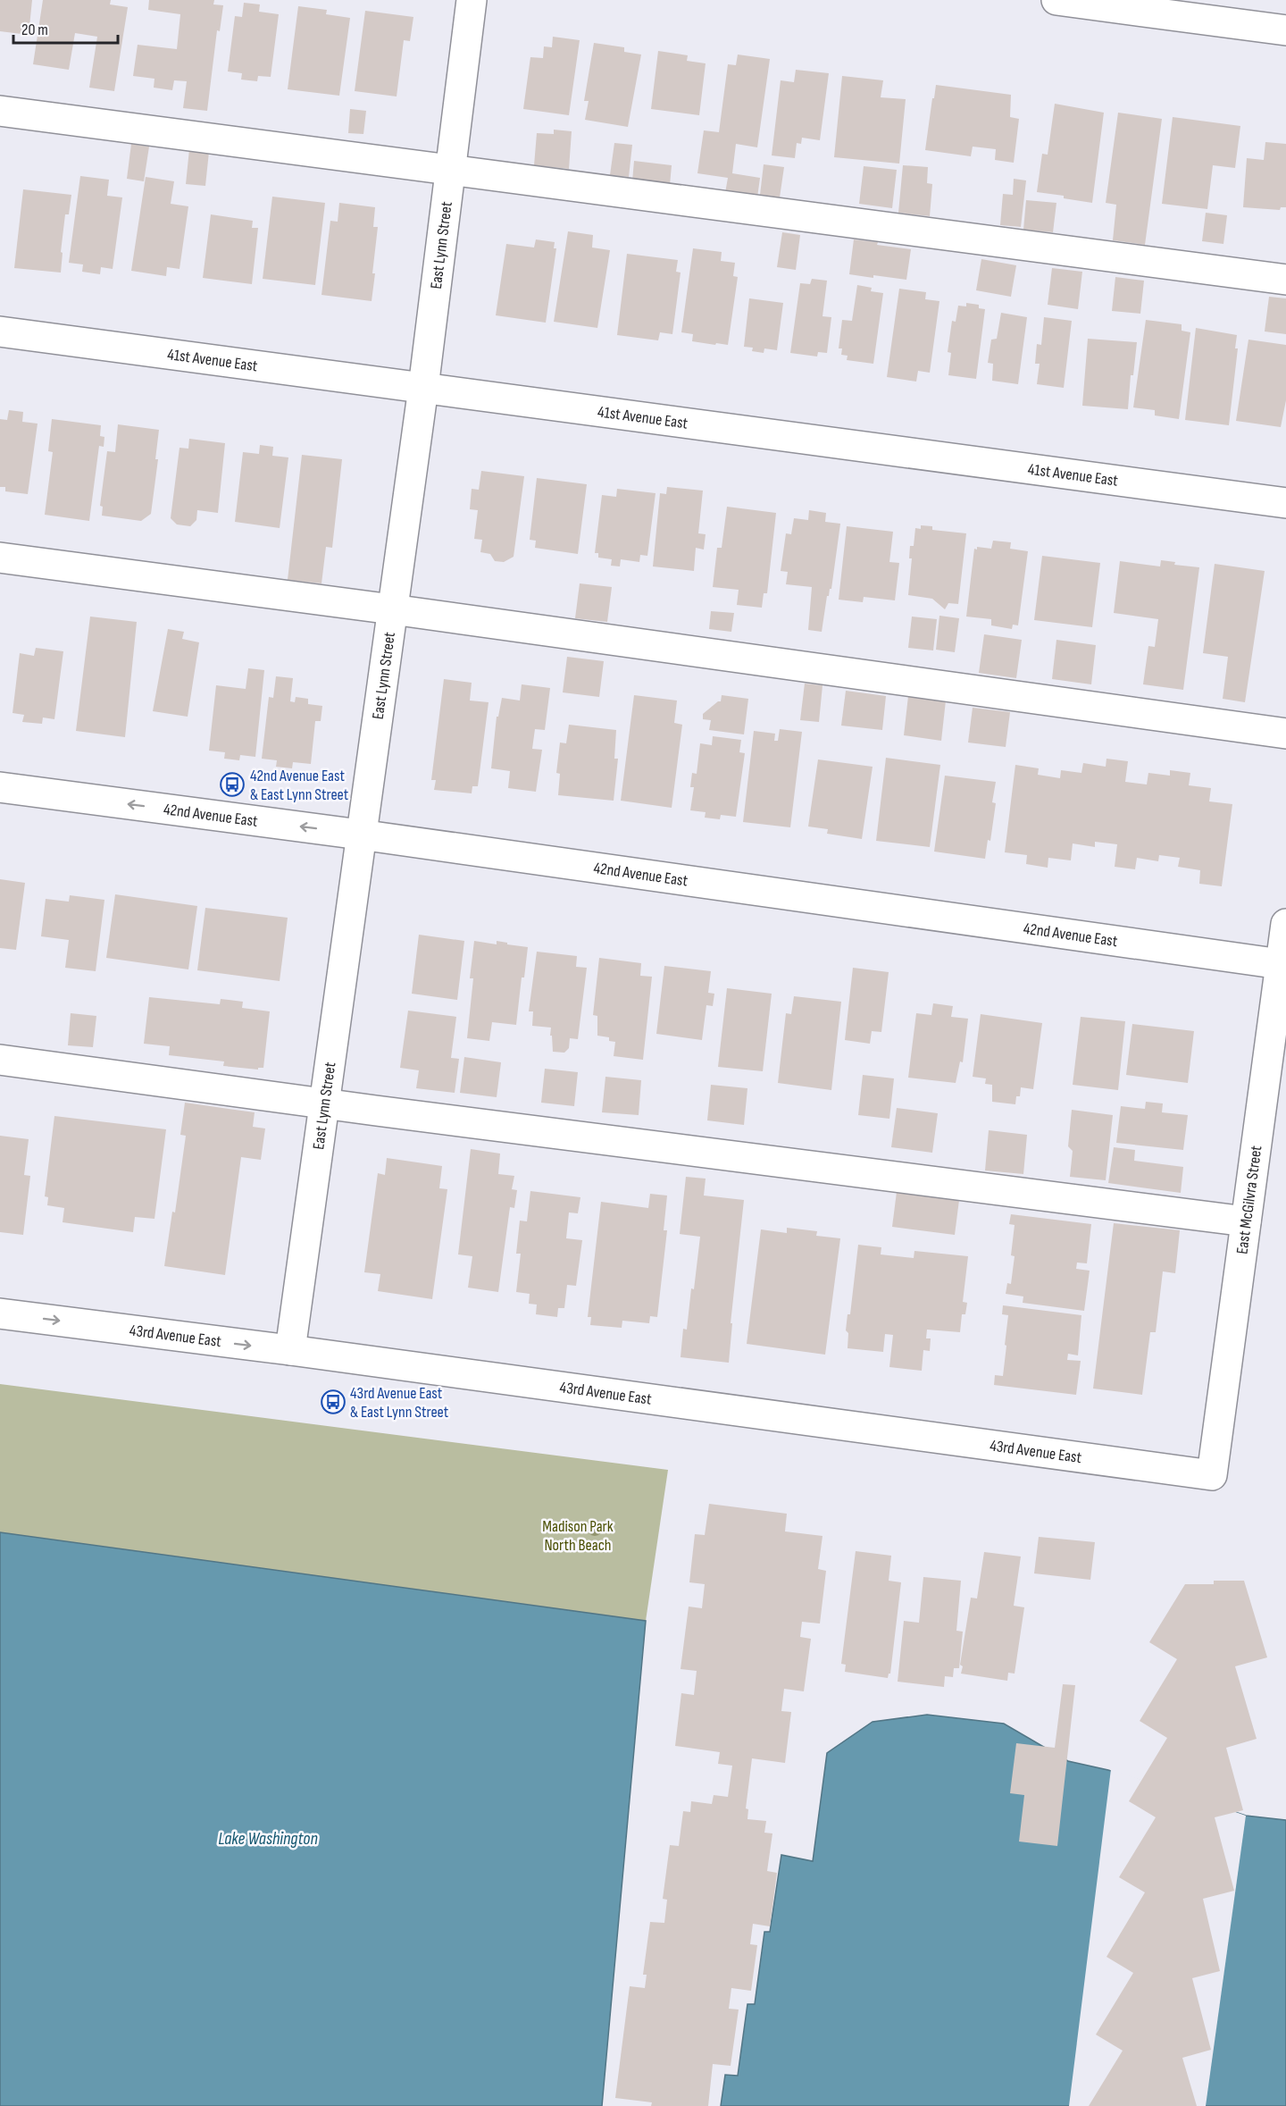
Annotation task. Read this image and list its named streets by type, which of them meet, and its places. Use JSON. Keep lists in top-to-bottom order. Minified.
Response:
{"streets":{"street":["East Lynn Street","41st Avenue East","42nd Avenue East","East McGilvra Street","43rd Avenue East"]},"crossings":[["East Lynn Street","41st Avenue East"],["East Lynn Street","42nd Avenue East"],["East Lynn Street","43rd Avenue East"],["42nd Avenue East","East McGilvra Street"],["East McGilvra Street","43rd Avenue East"]],"water":["Lake Washington"],"parks":["Madison Park North Beach"],"places":{"bus stop":["42nd Avenue East & East Lynn Street","43rd Avenue East & East Lynn Street"]},"scale_bar":"20 m"}
